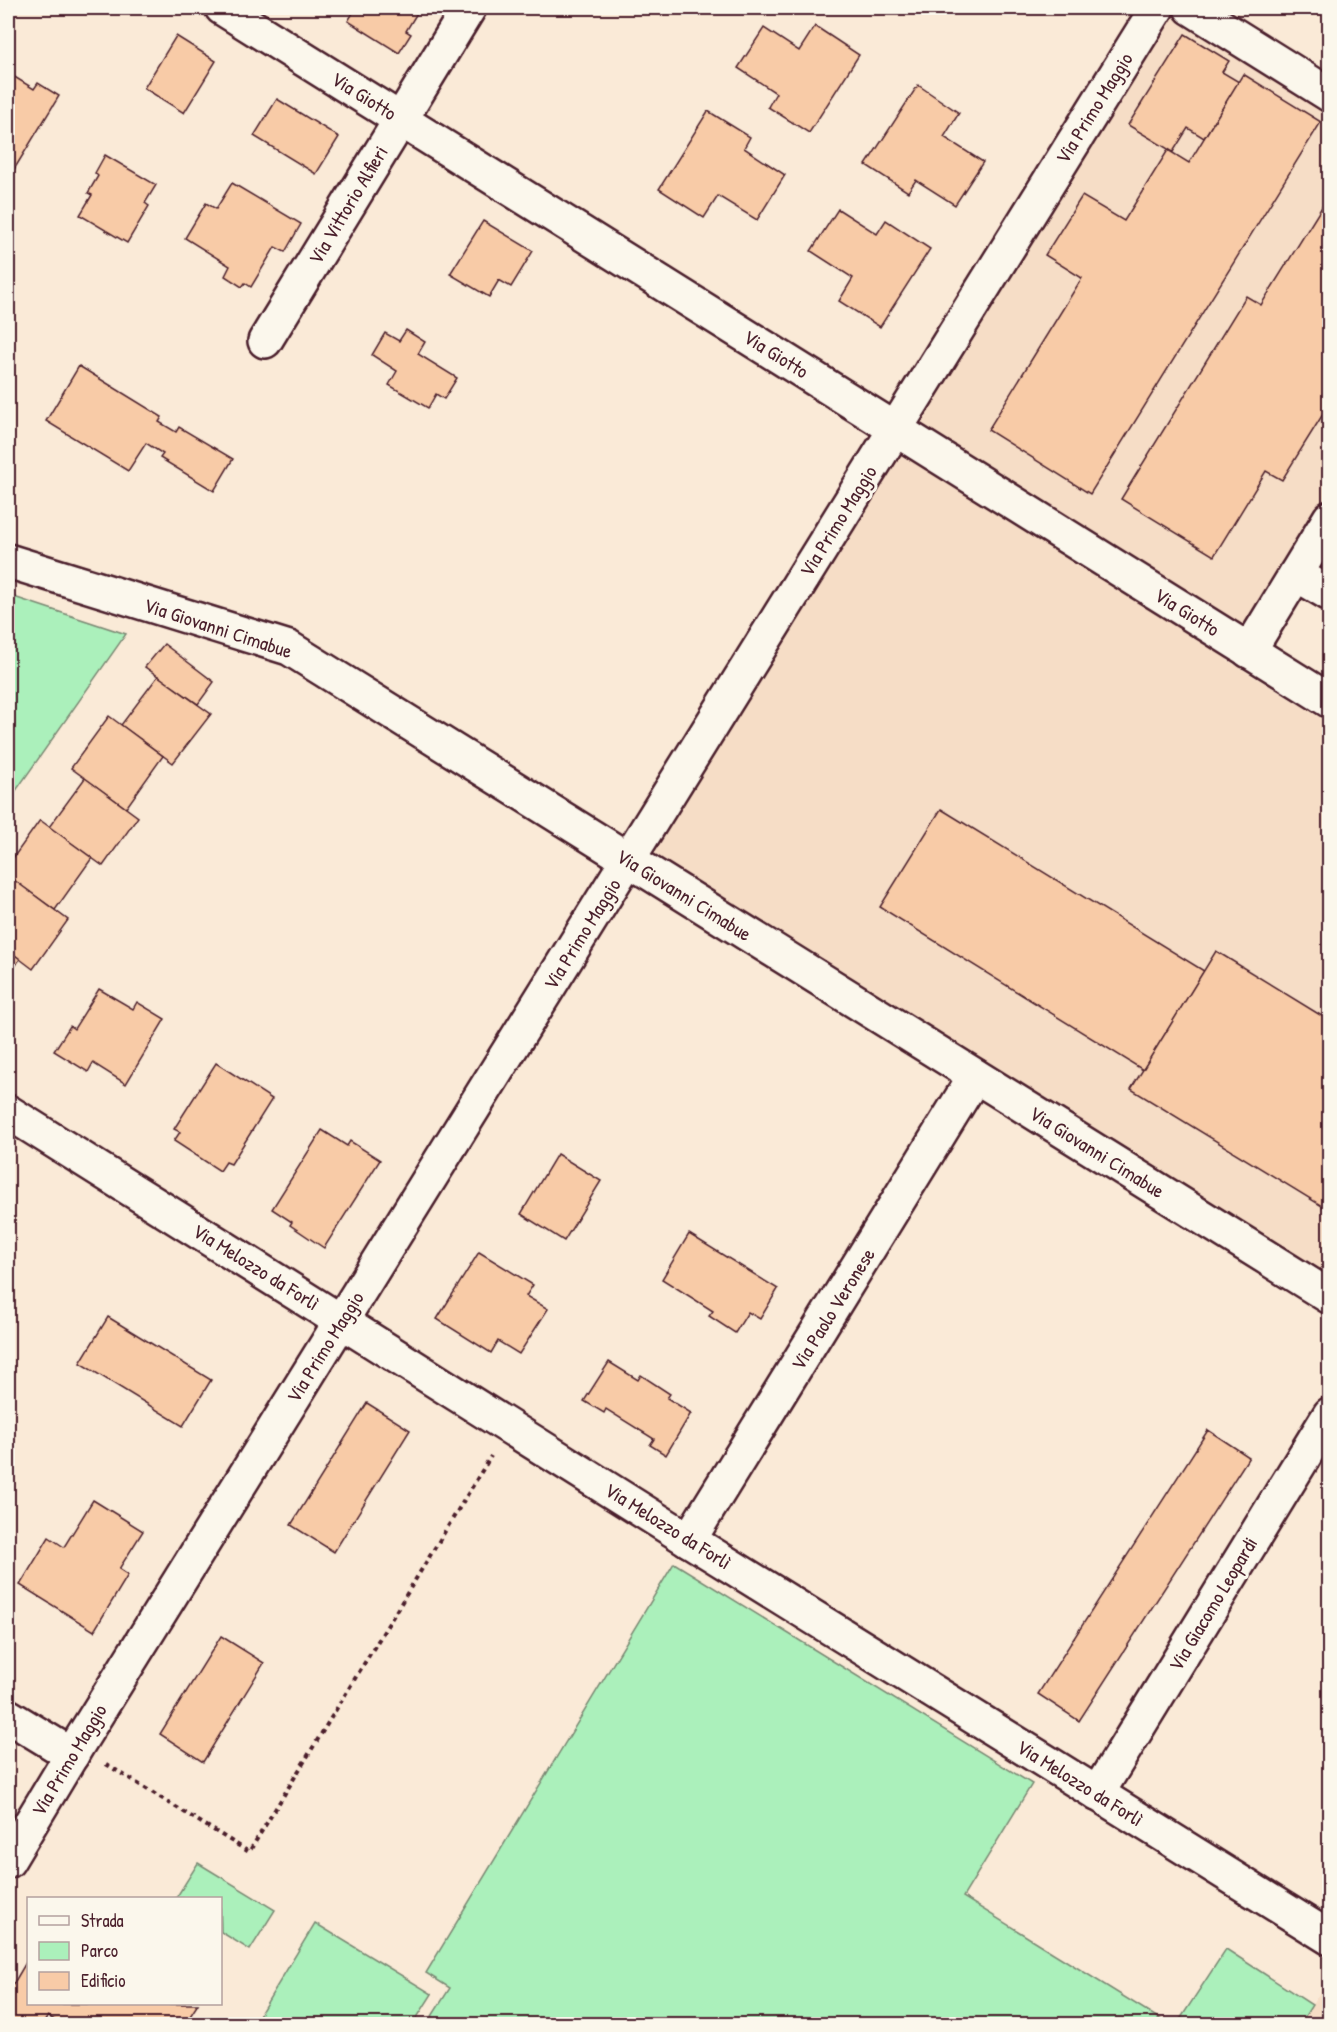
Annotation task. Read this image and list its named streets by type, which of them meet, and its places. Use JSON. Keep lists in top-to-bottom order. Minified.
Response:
{"streets":{"street":["Via Giotto","Via Primo Maggio","Via Vittorio Alfieri","Via Giovanni Cimabue","Via Melozzo da Forlì","Via Paolo Veronese","Via Giacomo Leopardi"]},"crossings":[["Via Giotto","Via Primo Maggio"],["Via Giotto","Via Vittorio Alfieri"],["Via Primo Maggio","Via Giovanni Cimabue"],["Via Primo Maggio","Via Melozzo da Forlì"],["Via Giovanni Cimabue","Via Paolo Veronese"],["Via Melozzo da Forlì","Via Paolo Veronese"],["Via Melozzo da Forlì","Via Giacomo Leopardi"]],"legend":["Strada","Parco","Edificio"]}
